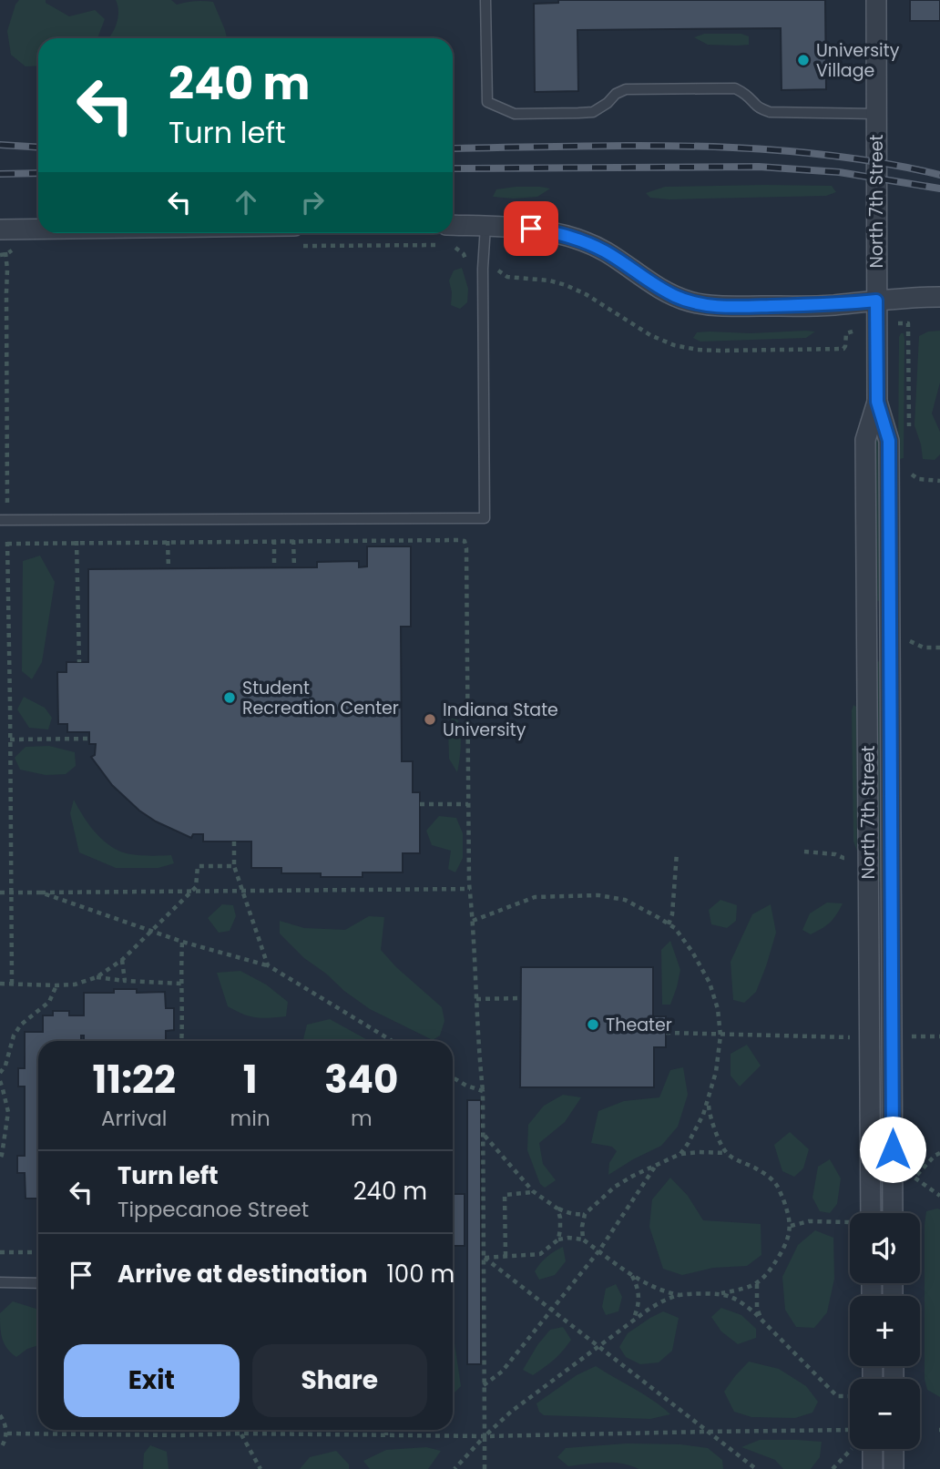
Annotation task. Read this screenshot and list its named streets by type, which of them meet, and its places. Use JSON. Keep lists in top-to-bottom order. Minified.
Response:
{"streets":{"street":["North 7th Street"]},"places":["University Village","Student Recreation Center","Indiana State University","Theater"],"page":{"turn":["240 m","Turn left"],"eta":["11:22","Arrival","1","min","340","m"],"list":[{"name":"Turn left","note":"Tippecanoe Street","value":"240 m"},{"name":"Arrive at destination","value":"100 m"}],"map_buttons":["+","−"],"buttons":["Exit","Share"]}}
